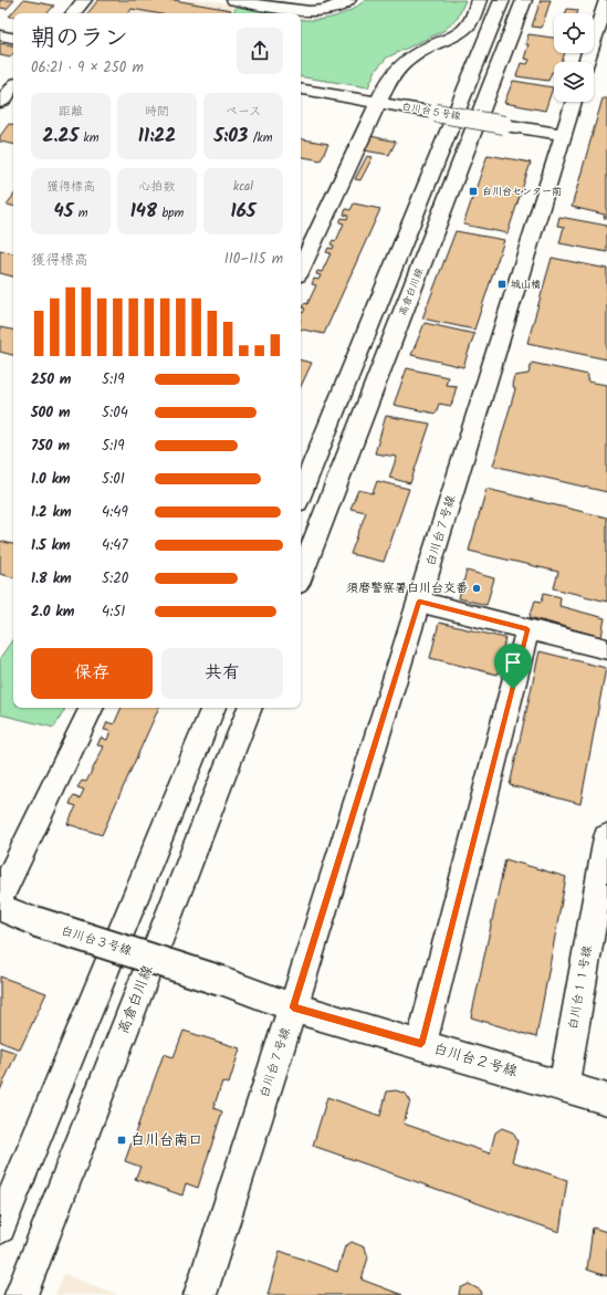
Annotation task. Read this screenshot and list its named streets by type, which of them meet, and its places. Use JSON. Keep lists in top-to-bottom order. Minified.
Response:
{"streets":{"street":["白川台５号線","高倉白川線","白川台７号線","白川台３号線","白川台１１号線","白川台２号線"]},"crossings":[["白川台５号線","白川台７号線"],["白川台７号線","白川台３号線"],["白川台７号線","白川台２号線"],["白川台３号線","白川台２号線"],["白川台１１号線","白川台２号線"]],"places":{"transit":["白川台センター前","城山橋","白川台南口"],"other":["須磨警察署白川台交番"]},"page":{"heading":["朝のラン","06:21 · 9 × 250 m"],"stats":[["距離","2.25 km"],["時間","11:22"],["ペース","5:03 /km"],["獲得標高","45 m"],["心拍数","148 bpm"],["kcal","165"]],"chart":["獲得標高","110–115 m"],"list":[{"name":"250 m","note":"5:19"},{"name":"500 m","note":"5:04"},{"name":"750 m","note":"5:19"},{"name":"1.0 km","note":"5:01"},{"name":"1.2 km","note":"4:49"},{"name":"1.5 km","note":"4:47"},{"name":"1.8 km","note":"5:20"},{"name":"2.0 km","note":"4:51"}],"buttons":["保存","共有"]}}
